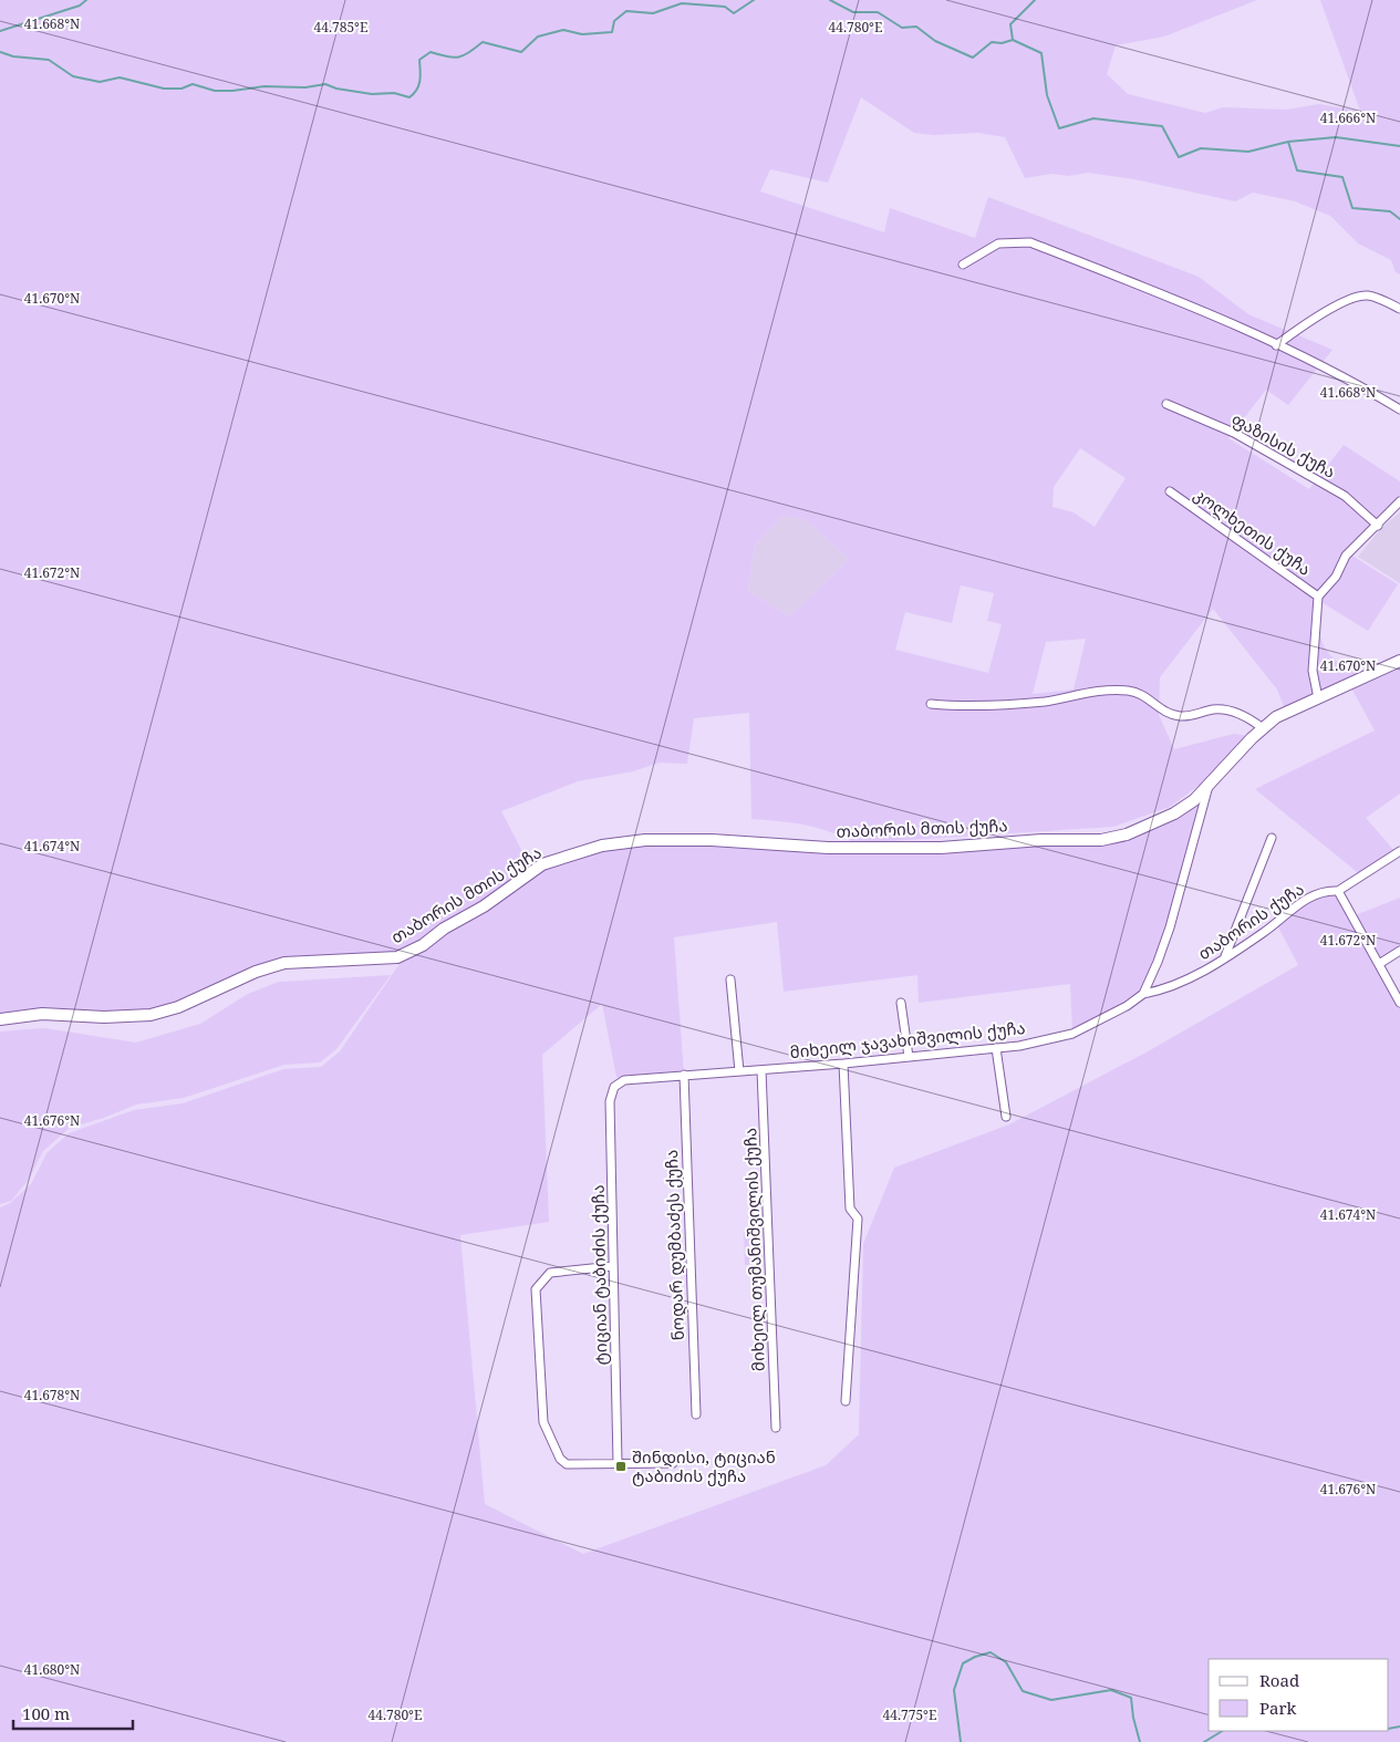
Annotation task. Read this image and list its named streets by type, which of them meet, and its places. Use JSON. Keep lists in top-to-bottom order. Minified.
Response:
{"streets":{"main road":["თაბორის მთის ქუჩა"],"street":["ფაზისის ქუჩა","კოლხეთის ქუჩა","თაბორის ქუჩა","მიხეილ ჯავახიშვილის ქუჩა","ნოდარ დუმბაძეს ქუჩა","მიხეილ თუმანიშვილის ქუჩა","ტიციან ტაბიძის ქუჩა"]},"crossings":[["თაბორის ქუჩა","მიხეილ ჯავახიშვილის ქუჩა"],["მიხეილ ჯავახიშვილის ქუჩა","ნოდარ დუმბაძეს ქუჩა"],["მიხეილ ჯავახიშვილის ქუჩა","მიხეილ თუმანიშვილის ქუჩა"],["მიხეილ ჯავახიშვილის ქუჩა","ტიციან ტაბიძის ქუჩა"]],"places":{"transit":["შინდისი, ტიციან ტაბიძის ქუჩა"]},"legend":["Road","Park"],"scale_bar":"100 m","coordinates":["41.668°N","44.785°E","44.780°E","41.666°N","41.670°N","41.672°N","41.674°N","41.676°N","41.678°N","41.680°N","44.775°E"]}
